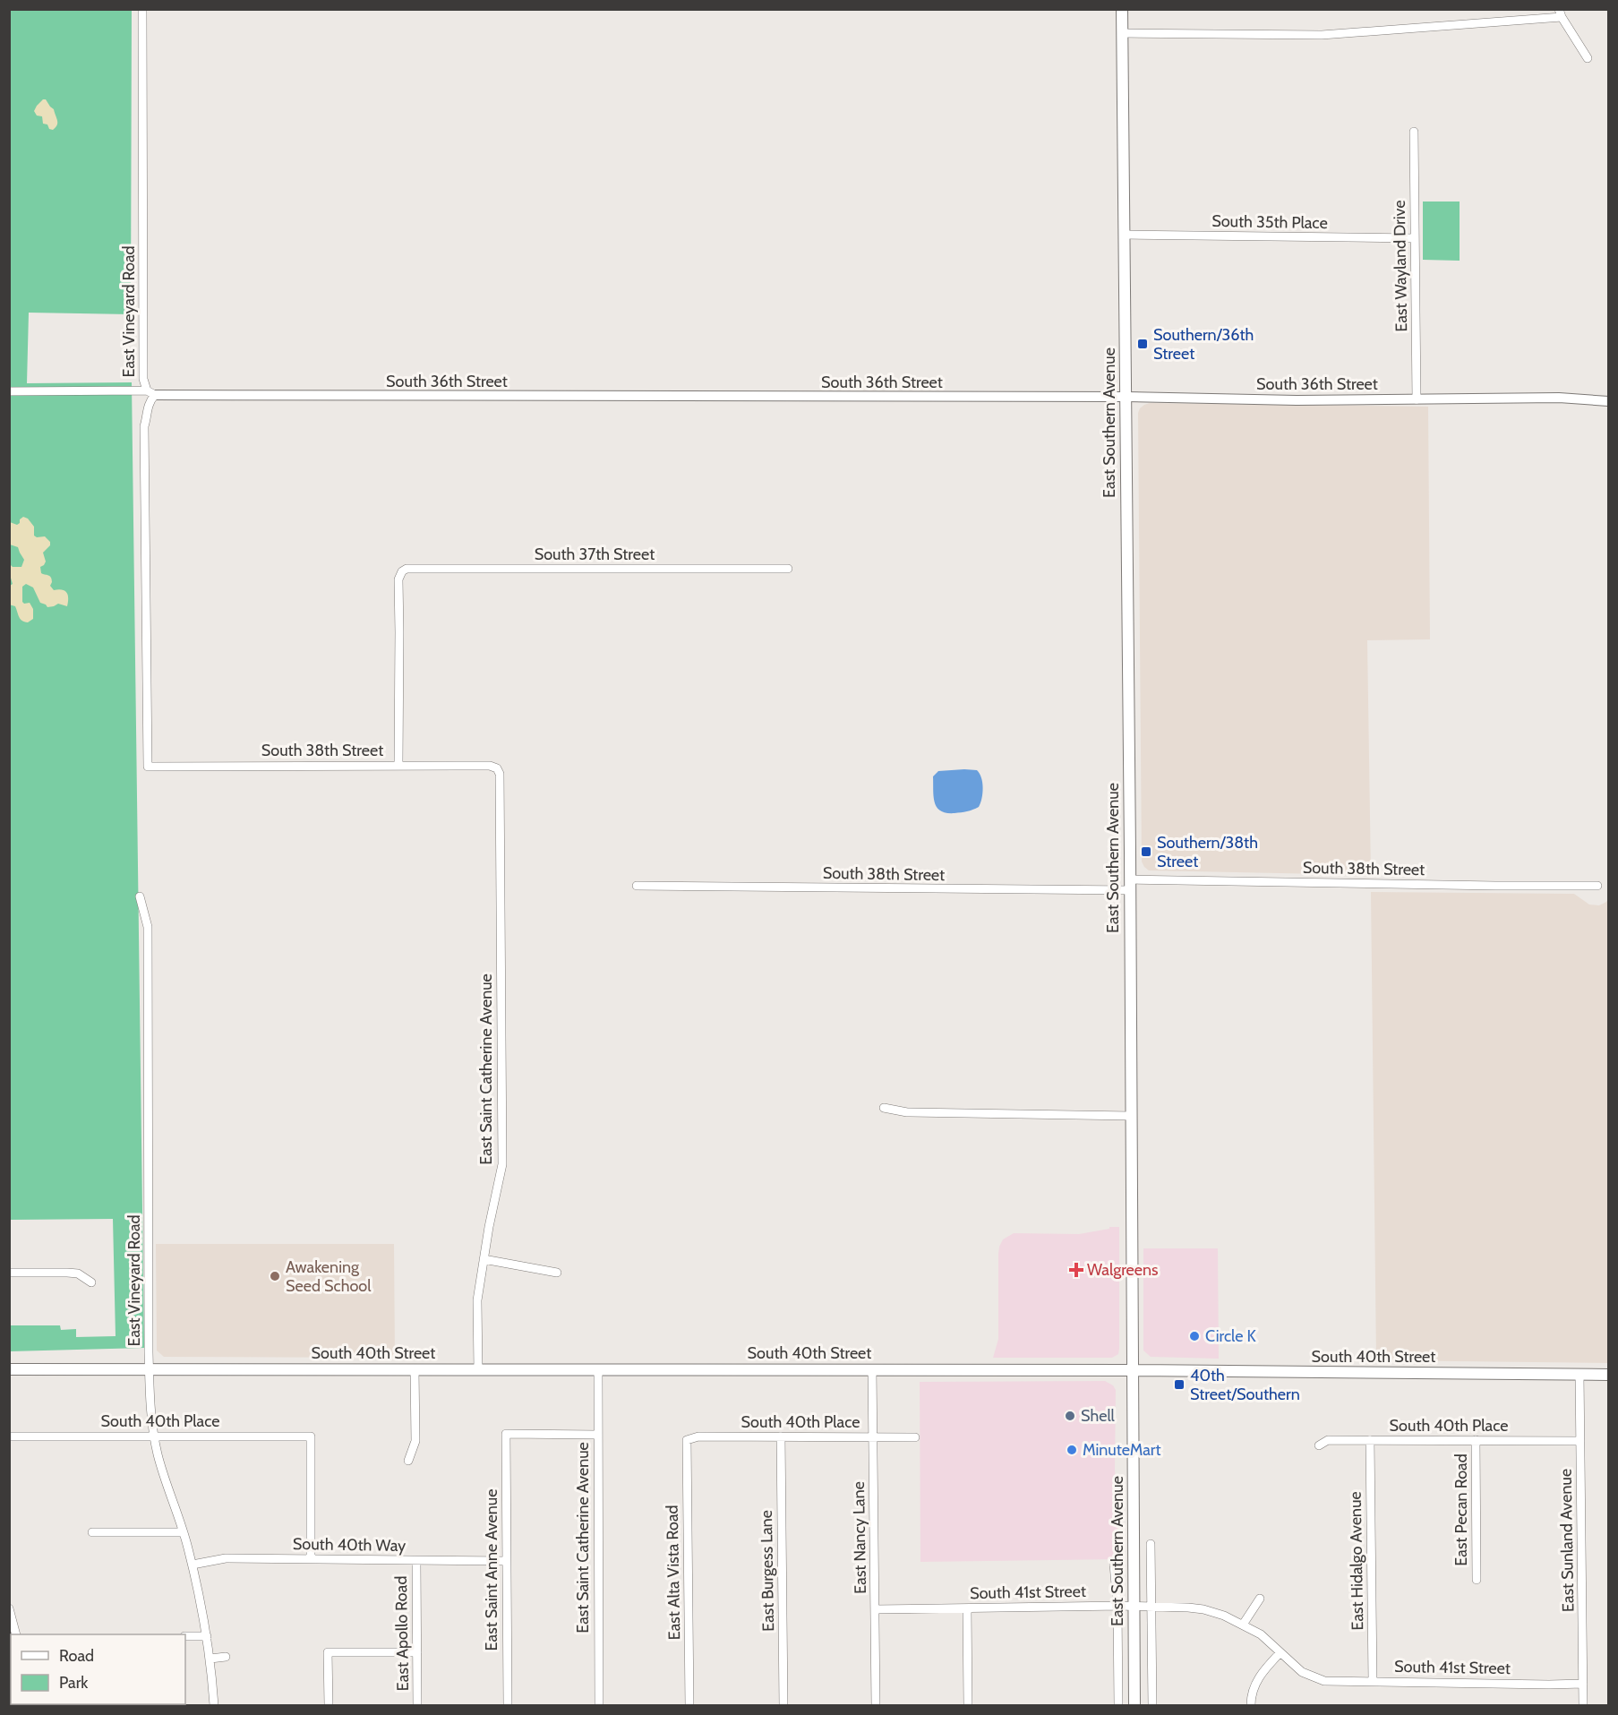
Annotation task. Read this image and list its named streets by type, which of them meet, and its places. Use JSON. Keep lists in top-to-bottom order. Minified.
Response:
{"streets":{"main road":["East Southern Avenue","South 40th Street"],"street":["South 35th Place","East Wayland Drive","East Vineyard Road","South 36th Street","South 37th Street","South 38th Street","East Saint Catherine Avenue","South 40th Place","East Pecan Road","East Nancy Lane","East Sunland Avenue","South 40th Way","East Hidalgo Avenue","East Saint Anne Avenue","East Burgess Lane","East Alta Vista Road","South 41st Street","East Apollo Road"]},"crossings":[["South 35th Place","East Wayland Drive"],["South 35th Place","East Southern Avenue"],["East Wayland Drive","South 36th Street"],["East Vineyard Road","South 36th Street"],["East Vineyard Road","South 38th Street"],["East Vineyard Road","South 40th Street"],["East Vineyard Road","South 40th Place"],["East Vineyard Road","South 40th Way"],["South 36th Street","East Southern Avenue"],["East Southern Avenue","South 38th Street"],["East Southern Avenue","South 40th Street"],["East Southern Avenue","South 41st Street"],["South 37th Street","South 38th Street"],["South 38th Street","East Saint Catherine Avenue"],["East Saint Catherine Avenue","South 40th Street"],["East Saint Catherine Avenue","East Saint Anne Avenue"],["South 40th Street","East Nancy Lane"],["South 40th Street","East Sunland Avenue"],["South 40th Place","East Pecan Road"],["South 40th Place","East Nancy Lane"],["South 40th Place","East Sunland Avenue"],["South 40th Place","South 40th Way"],["South 40th Place","East Hidalgo Avenue"],["South 40th Place","East Burgess Lane"],["South 40th Place","East Alta Vista Road"],["East Nancy Lane","South 41st Street"],["East Sunland Avenue","South 41st Street"],["South 40th Way","East Saint Anne Avenue"],["South 40th Way","East Apollo Road"],["East Hidalgo Avenue","South 41st Street"]],"places":{"transit":["Southern/36th Street","Southern/38th Street","40th Street/Southern"],"health":["Walgreens"],"other":["Awakening Seed School","Circle K","Shell","MinuteMart"]},"legend":["Road","Park"]}
